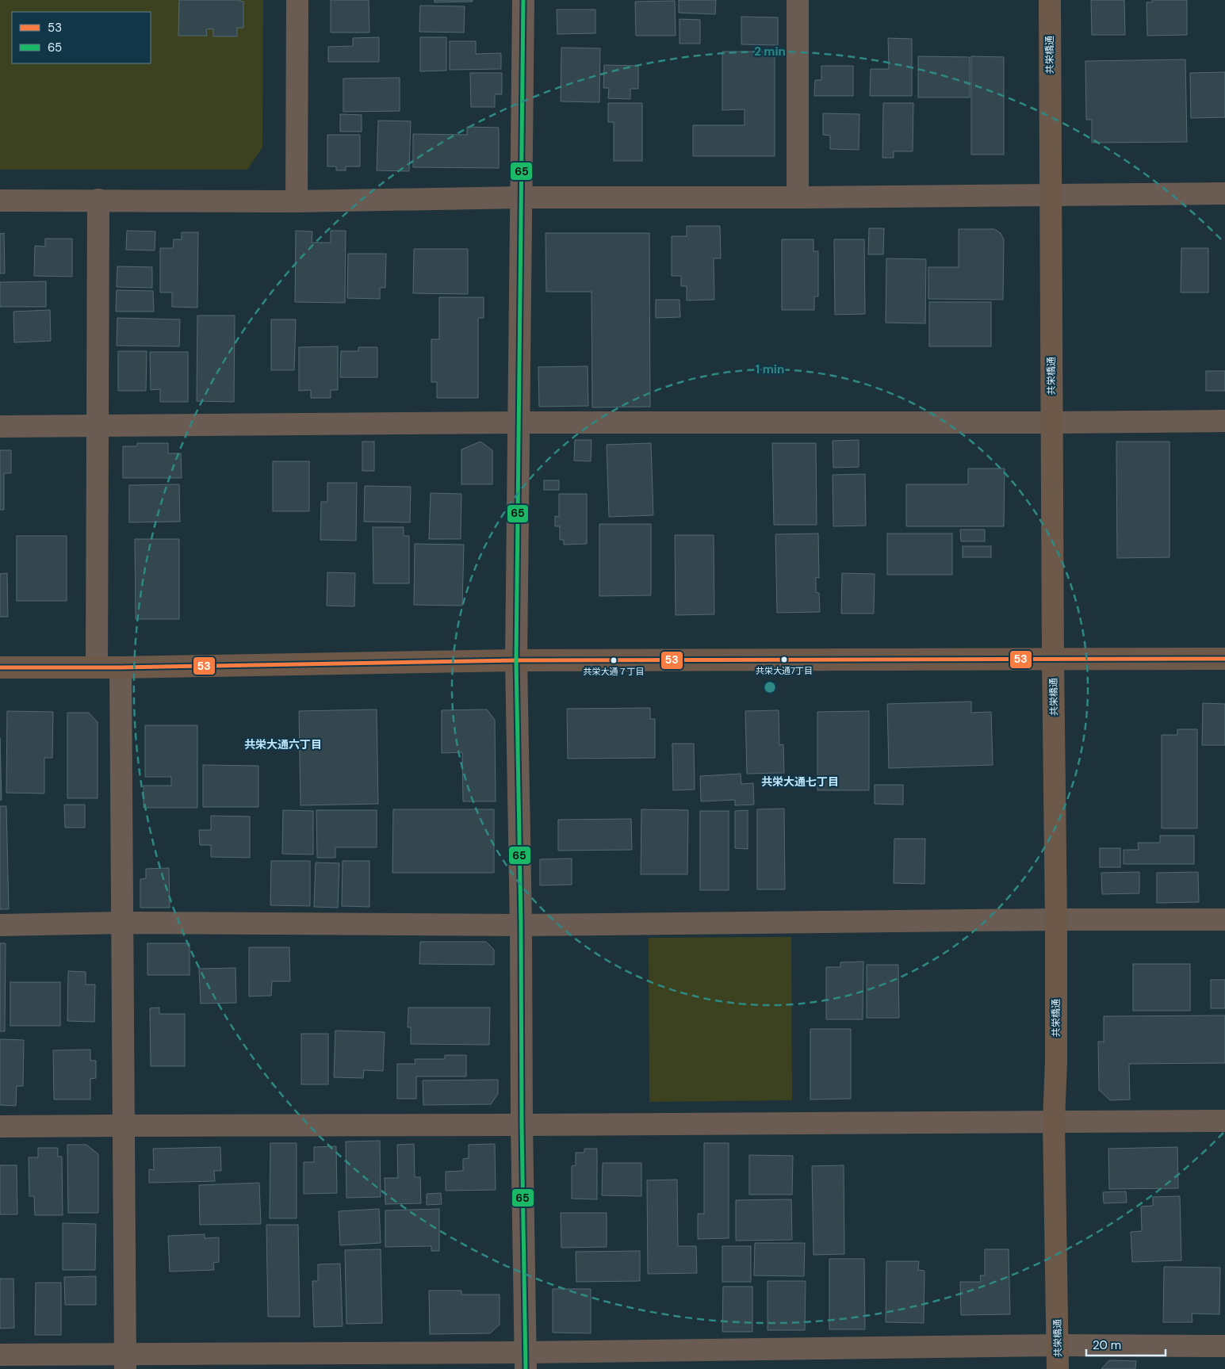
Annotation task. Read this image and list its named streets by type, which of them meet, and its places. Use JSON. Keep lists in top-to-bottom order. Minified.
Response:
{"streets":{"street":["共栄橋通"]},"districts":["共栄大通六丁目","共栄大通七丁目"],"places":["共栄大通7丁目","共栄大通７丁目"],"lines":["transit line 65","transit line 53"],"legend":["53","65"],"scale_bar":"20 m","rings":["2 min","1 min"]}
